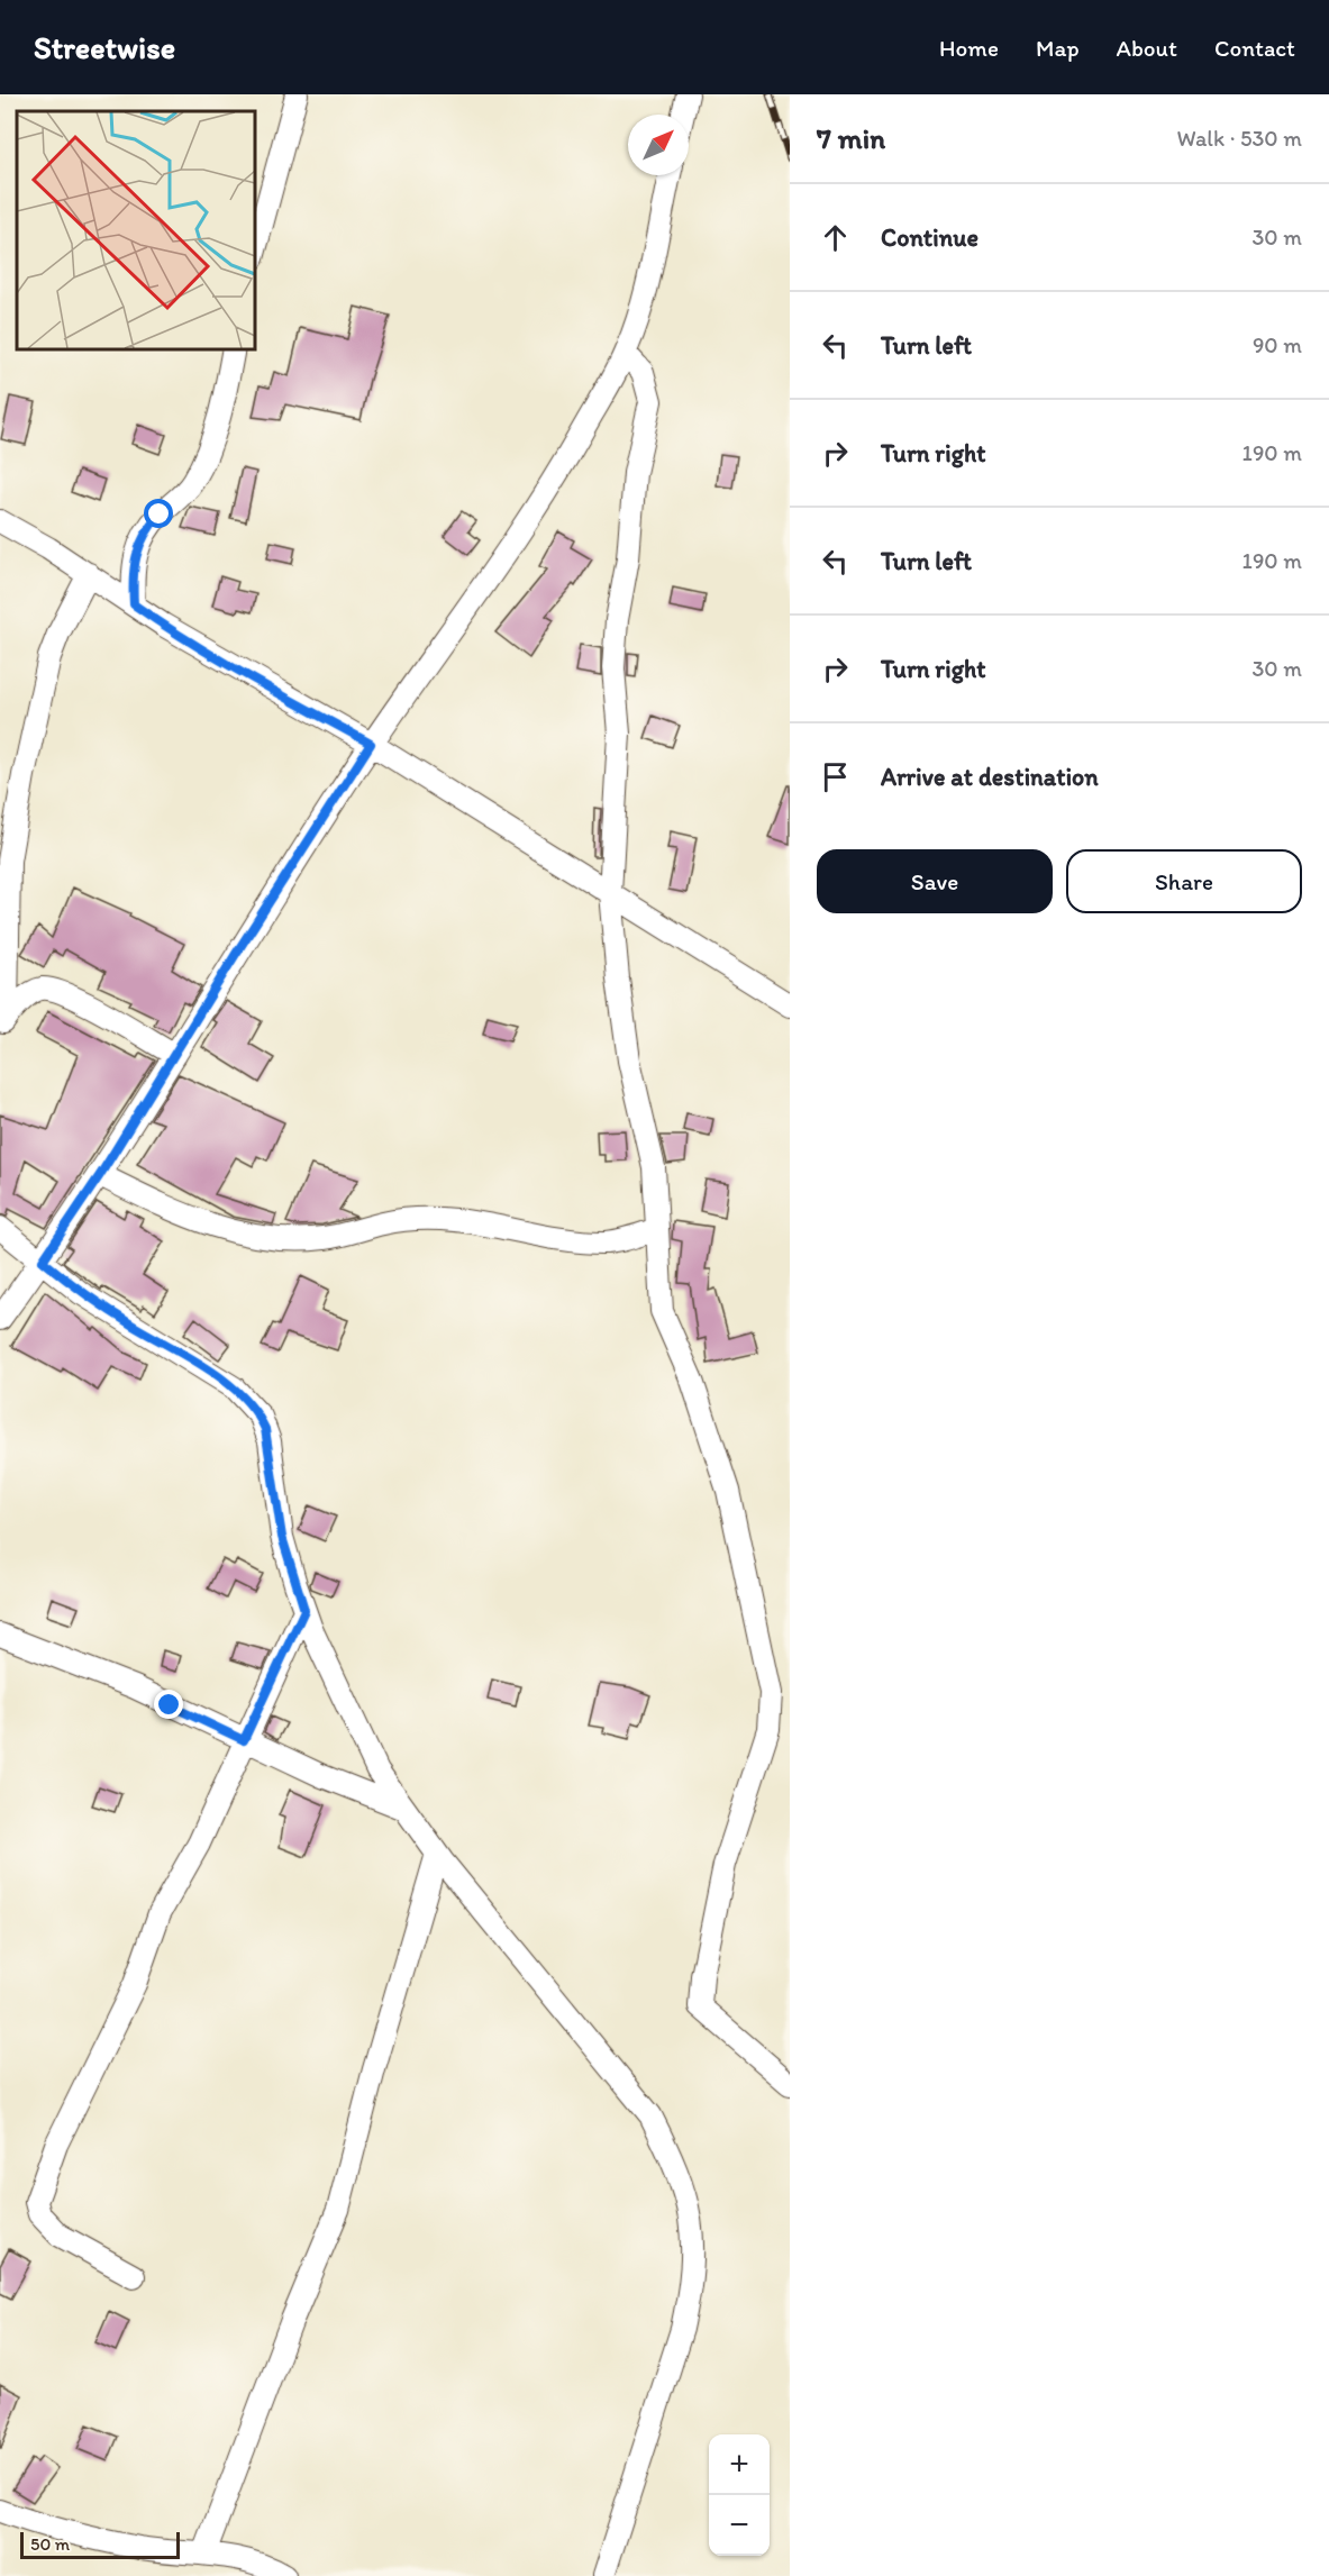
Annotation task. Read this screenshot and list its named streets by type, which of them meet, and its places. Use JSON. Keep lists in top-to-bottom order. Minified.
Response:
{"scale_bar":"50 m","north":"top right","page":{"header":"Streetwise","nav":["Home","Map","About","Contact"],"heading":["7 min","Walk · 530 m"],"list":[["Continue","30 m"],["Turn left","90 m"],["Turn right","190 m"],["Turn left","190 m"],["Turn right","30 m"],"Arrive at destination"],"buttons":["Save","Share"],"map_buttons":["+","−"],"scale":"50 m"}}
